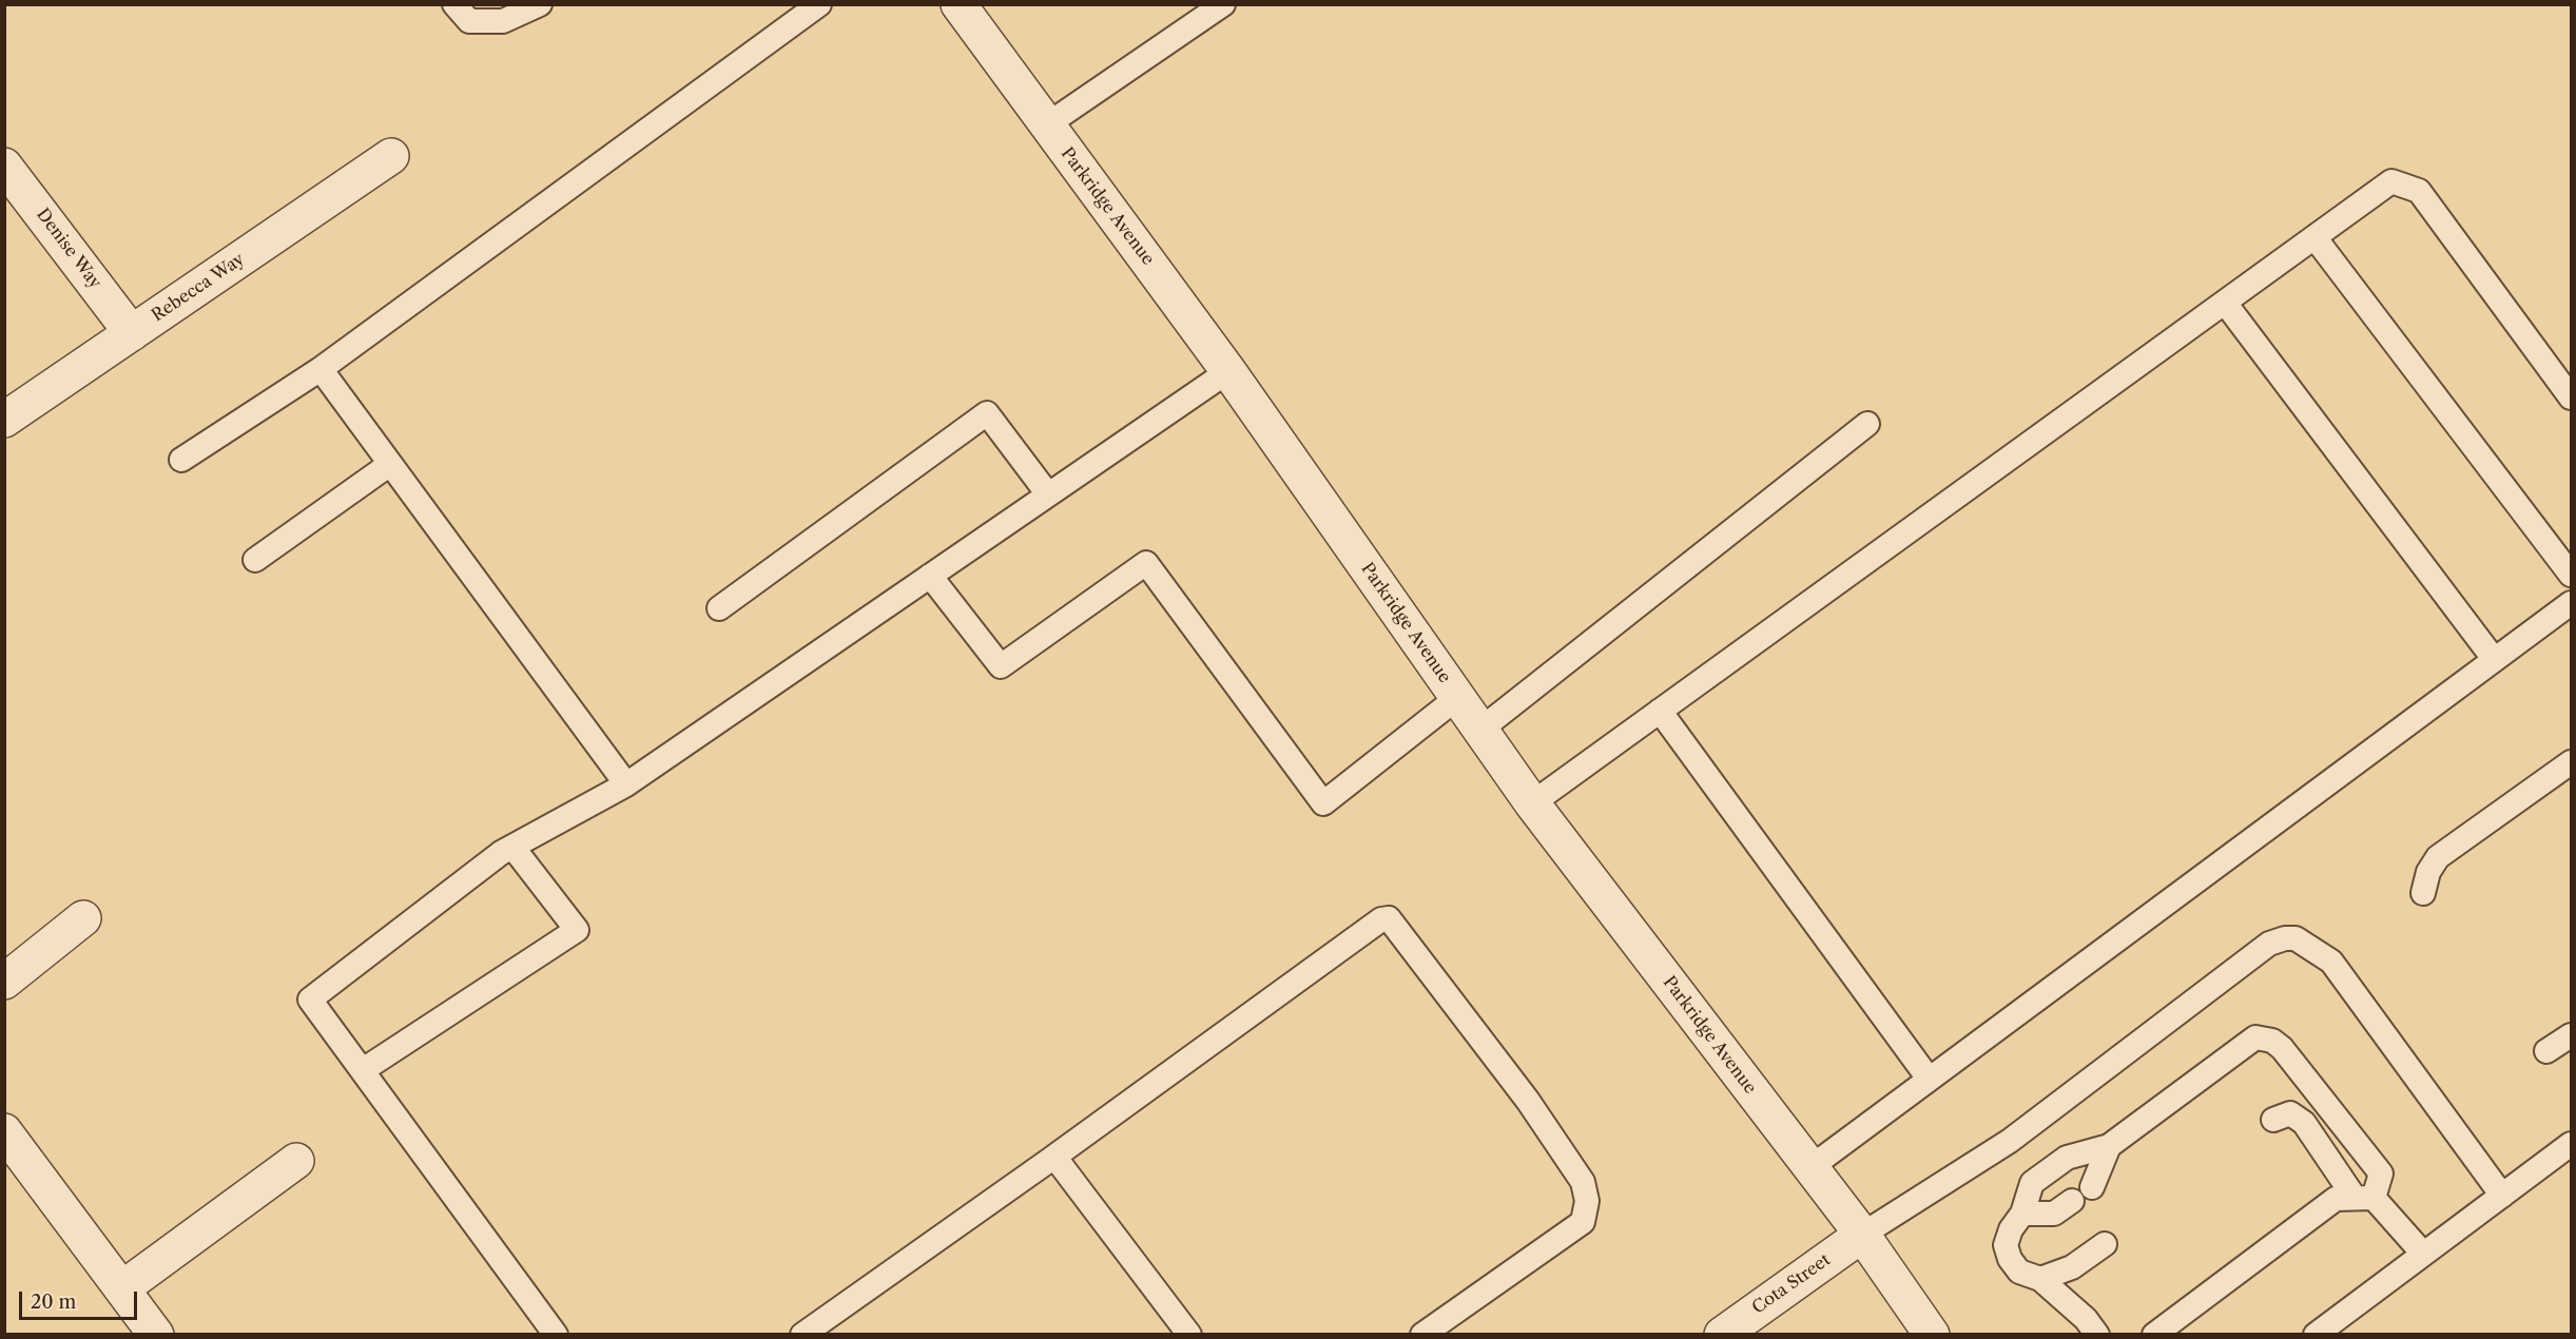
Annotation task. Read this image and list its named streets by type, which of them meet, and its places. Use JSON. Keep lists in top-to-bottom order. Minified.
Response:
{"streets":{"street":["Parkridge Avenue","Denise Way","Rebecca Way","Cota Street"]},"crossings":[["Parkridge Avenue","Cota Street"],["Denise Way","Rebecca Way"]],"scale_bar":"20 m"}
